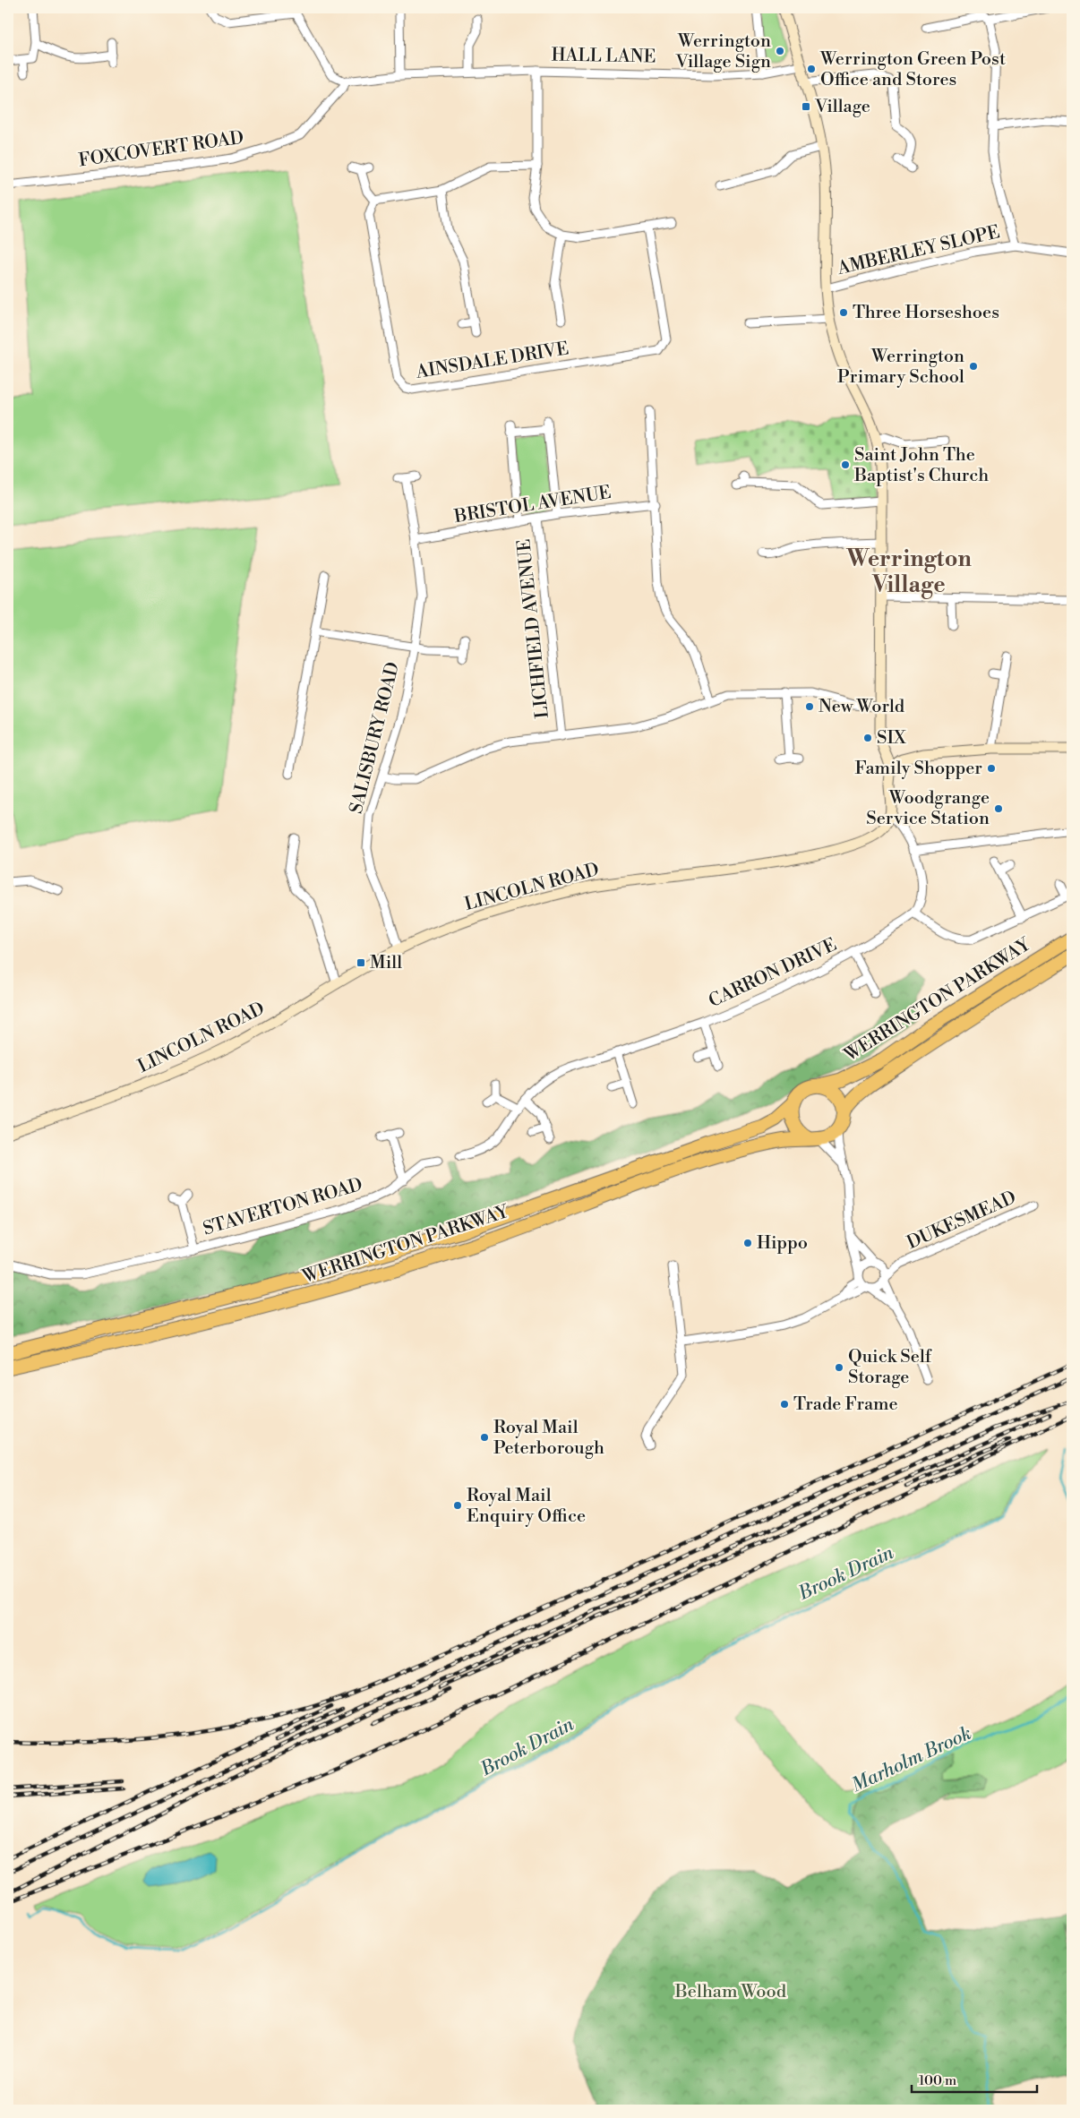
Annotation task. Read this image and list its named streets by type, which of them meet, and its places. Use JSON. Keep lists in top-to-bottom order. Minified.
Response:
{"streets":{"highway":["WERRINGTON PARKWAY"],"street":["HALL LANE","FOXCOVERT ROAD","AMBERLEY SLOPE","AINSDALE DRIVE","BRISTOL AVENUE","LICHFIELD AVENUE","SALISBURY ROAD","LINCOLN ROAD","CARRON DRIVE","STAVERTON ROAD","DUKESMEAD"]},"crossings":[["HALL LANE","FOXCOVERT ROAD"],["BRISTOL AVENUE","LICHFIELD AVENUE"],["BRISTOL AVENUE","SALISBURY ROAD"],["SALISBURY ROAD","LINCOLN ROAD"]],"districts":["Werrington Village"],"water":["Brook Drain","Marholm Brook"],"parks":["Belham Wood"],"places":{"other":["Werrington Village Sign","Werrington Green Post Office and Stores","Three Horseshoes","Werrington Primary School","Saint John The Baptist's Church","New World","SIX","Family Shopper","Woodgrange Service Station","Hippo","Quick Self Storage","Trade Frame","Royal Mail Peterborough","Royal Mail Enquiry Office"],"transit":["Village","Mill"]},"scale_bar":"100 m"}
